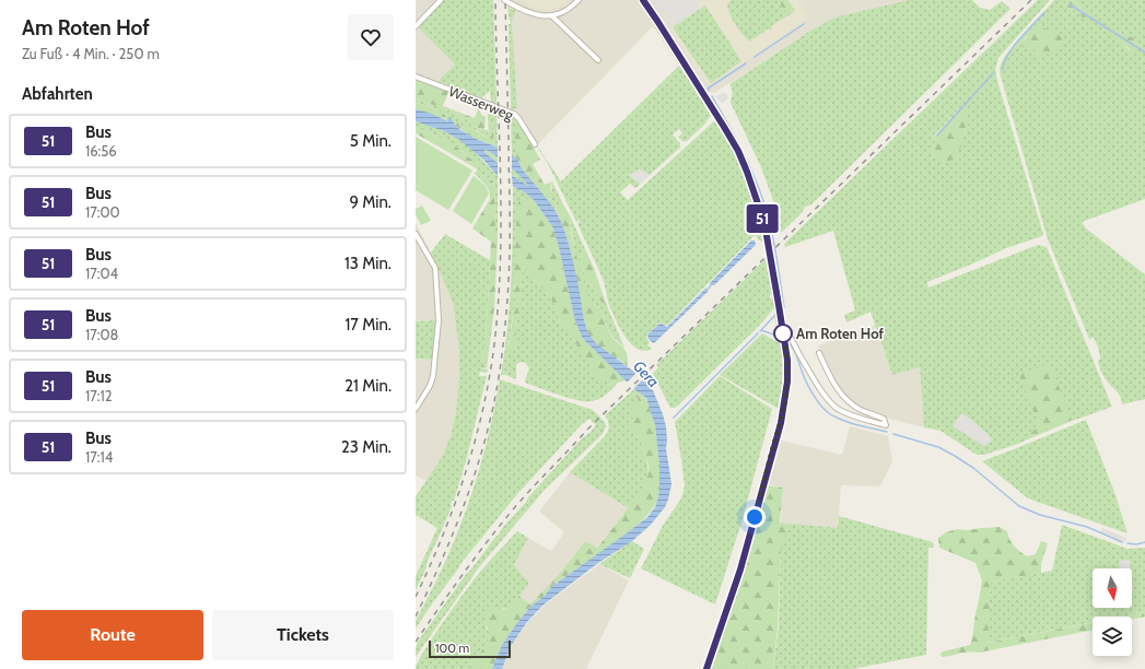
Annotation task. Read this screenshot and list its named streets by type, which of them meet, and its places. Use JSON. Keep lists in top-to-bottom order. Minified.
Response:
{"streets":{"street":["Wasserweg"]},"water":["Gera"],"places":["Am Roten Hof"],"lines":["bus line 51"],"scale_bar":"100 m","north":"bottom","page":{"heading":[["Am Roten Hof","Zu Fuß · 4 Min. · 250 m"],"Abfahrten"],"on_map":"51","list":[{"mark":"51","name":"Bus","note":"16:56","value":"5 Min."},{"mark":"51","name":"Bus","note":"17:00","value":"9 Min."},{"mark":"51","name":"Bus","note":"17:04","value":"13 Min."},{"mark":"51","name":"Bus","note":"17:08","value":"17 Min."},{"mark":"51","name":"Bus","note":"17:12","value":"21 Min."},{"mark":"51","name":"Bus","note":"17:14","value":"23 Min."}],"buttons":["Route","Tickets"],"scale":"100 m"}}
